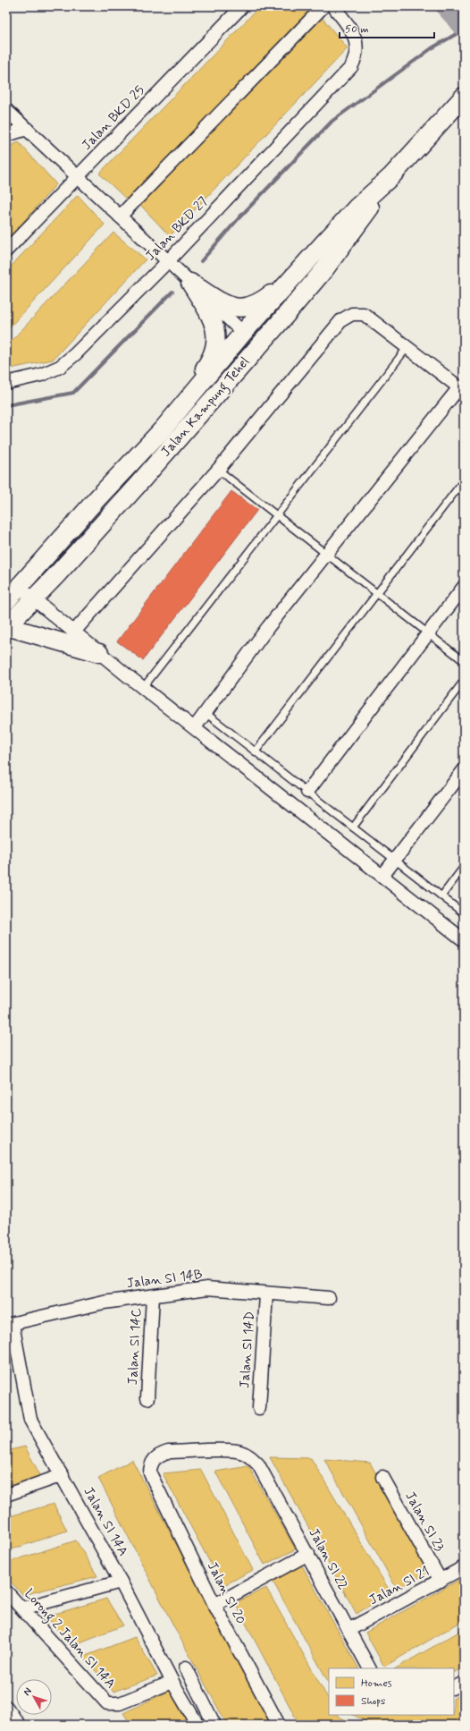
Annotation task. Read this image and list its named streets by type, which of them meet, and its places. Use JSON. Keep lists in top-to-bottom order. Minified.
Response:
{"streets":{"main road":["Jalan Kampung Tehel"],"street":["Jalan BKD 25","Jalan BKD 27","Jalan SI 14B","Jalan SI 14C","Jalan SI 14D","Jalan SI 14A","Jalan SI 23","Jalan SI 22","Jalan SI 21","Jalan SI 20","Lorong 2 Jalan SI 14A"]},"crossings":[["Jalan SI 14B","Jalan SI 14C"],["Jalan SI 14B","Jalan SI 14D"],["Jalan SI 14B","Jalan SI 14A"],["Jalan SI 14A","Lorong 2 Jalan SI 14A"],["Jalan SI 23","Jalan SI 21"],["Jalan SI 22","Jalan SI 21"],["Jalan SI 22","Jalan SI 20"]],"legend":["Homes","Shops"],"scale_bar":"50 m","north":"top left"}
